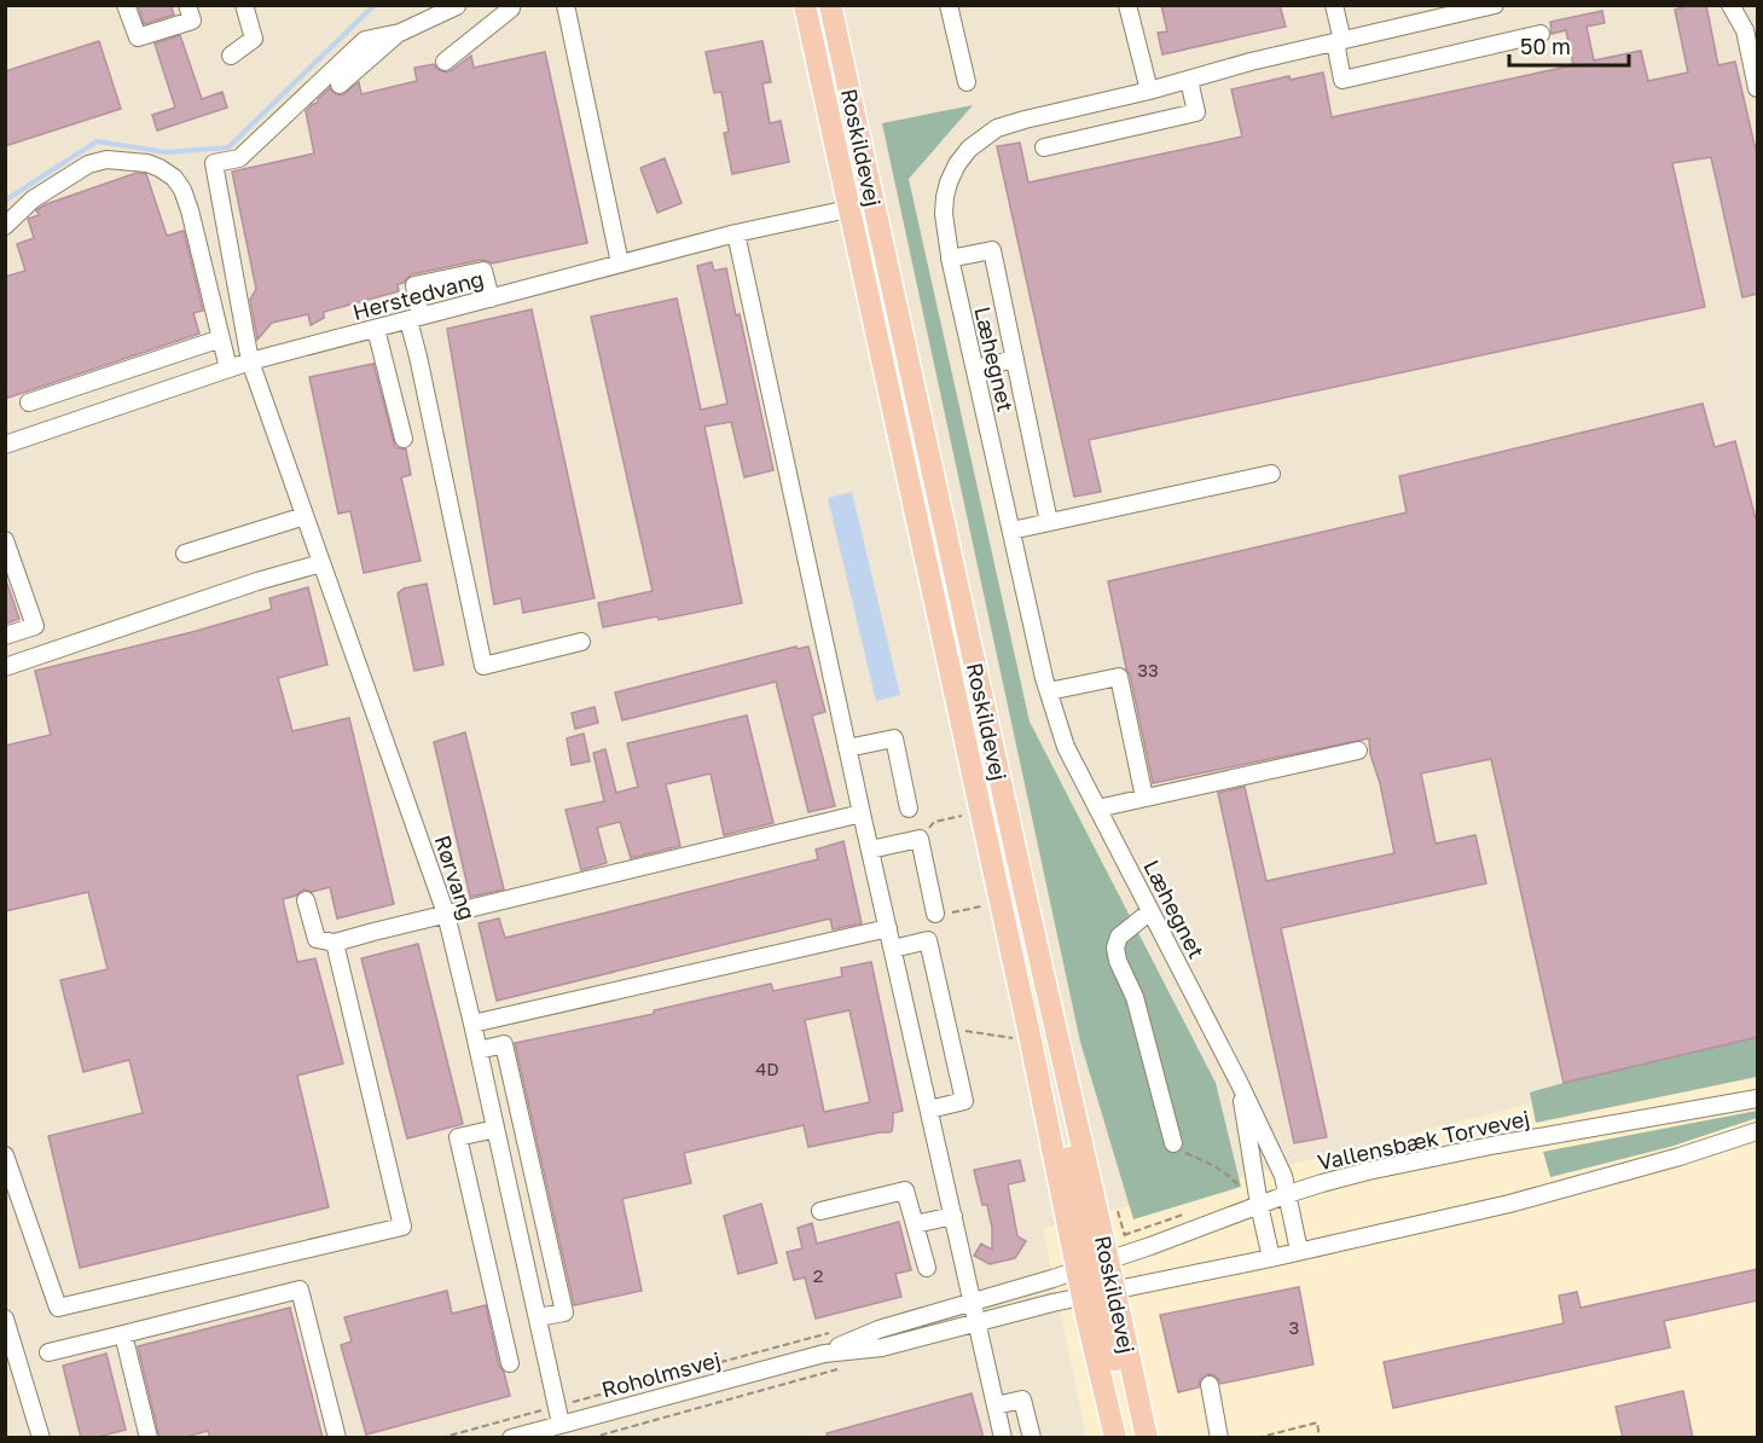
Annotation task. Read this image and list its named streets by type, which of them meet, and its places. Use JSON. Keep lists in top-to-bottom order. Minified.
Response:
{"streets":{"main road":["Roskildevej"],"street":["Herstedvang","Læhegnet","Rørvang","Vallensbæk Torvevej","Roholmsvej"]},"crossings":[["Roskildevej","Herstedvang"],["Roskildevej","Vallensbæk Torvevej"],["Roskildevej","Roholmsvej"],["Herstedvang","Rørvang"],["Læhegnet","Vallensbæk Torvevej"],["Rørvang","Roholmsvej"],["Vallensbæk Torvevej","Roholmsvej"]],"house_numbers":["33","4D","2","3"],"scale_bar":"50 m"}
